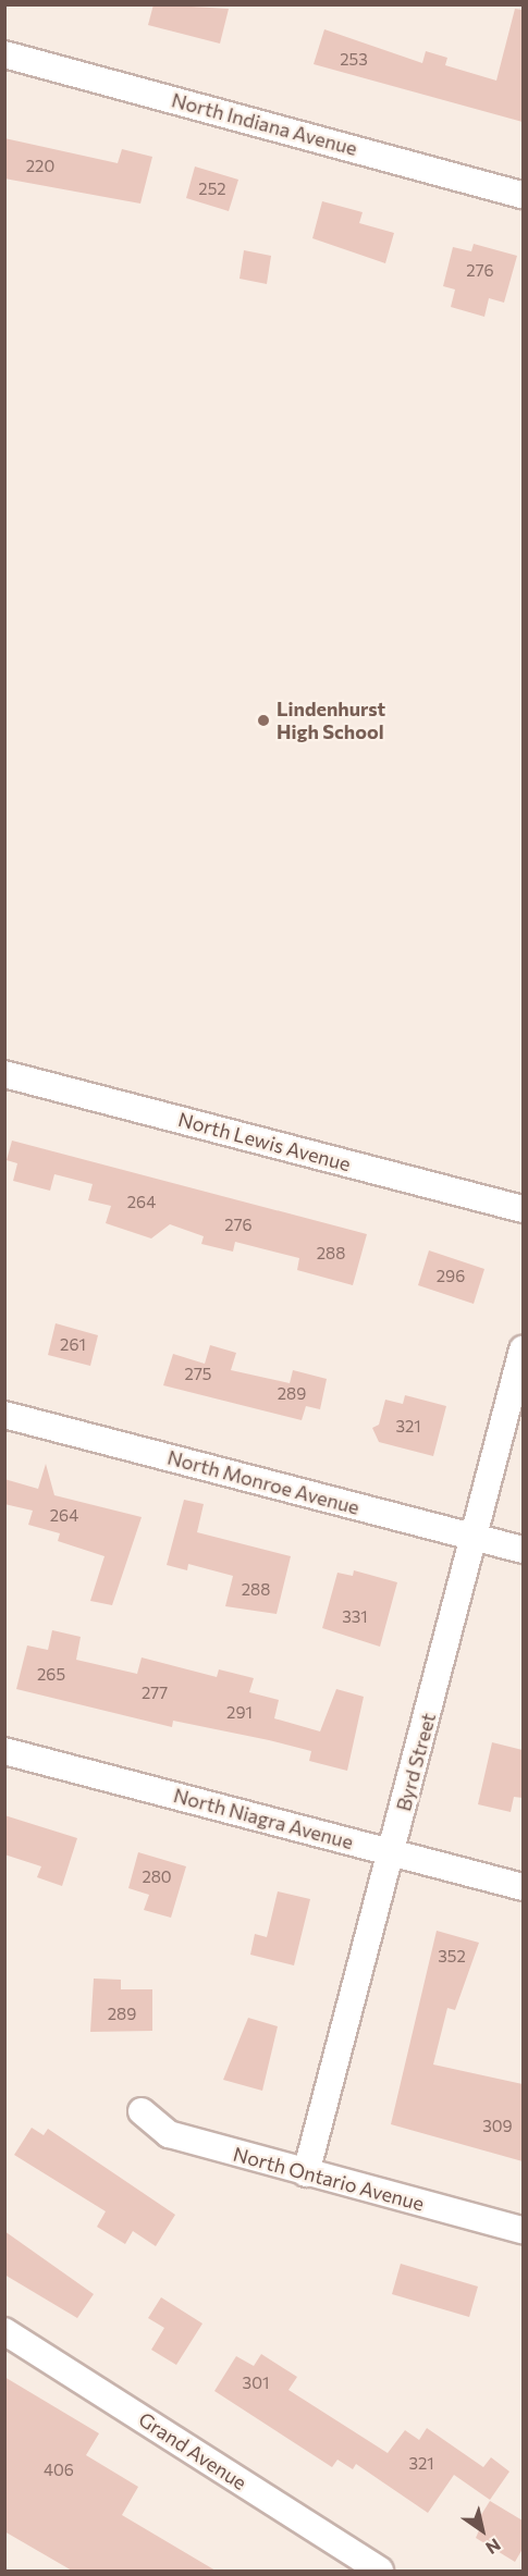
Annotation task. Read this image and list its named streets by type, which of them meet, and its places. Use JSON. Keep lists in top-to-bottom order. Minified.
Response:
{"streets":{"street":["North Indiana Avenue","North Lewis Avenue","North Monroe Avenue","Byrd Street","North Niagra Avenue","North Ontario Avenue","Grand Avenue"]},"crossings":[["North Monroe Avenue","Byrd Street"],["Byrd Street","North Niagra Avenue"],["Byrd Street","North Ontario Avenue"]],"places":["Lindenhurst High School"],"house_numbers":["253","220","252","276","264","276","288","296","261","275","289","321","264","288","331","265","277","291","280","352","289","309","301","321","406"],"north":"bottom right"}
